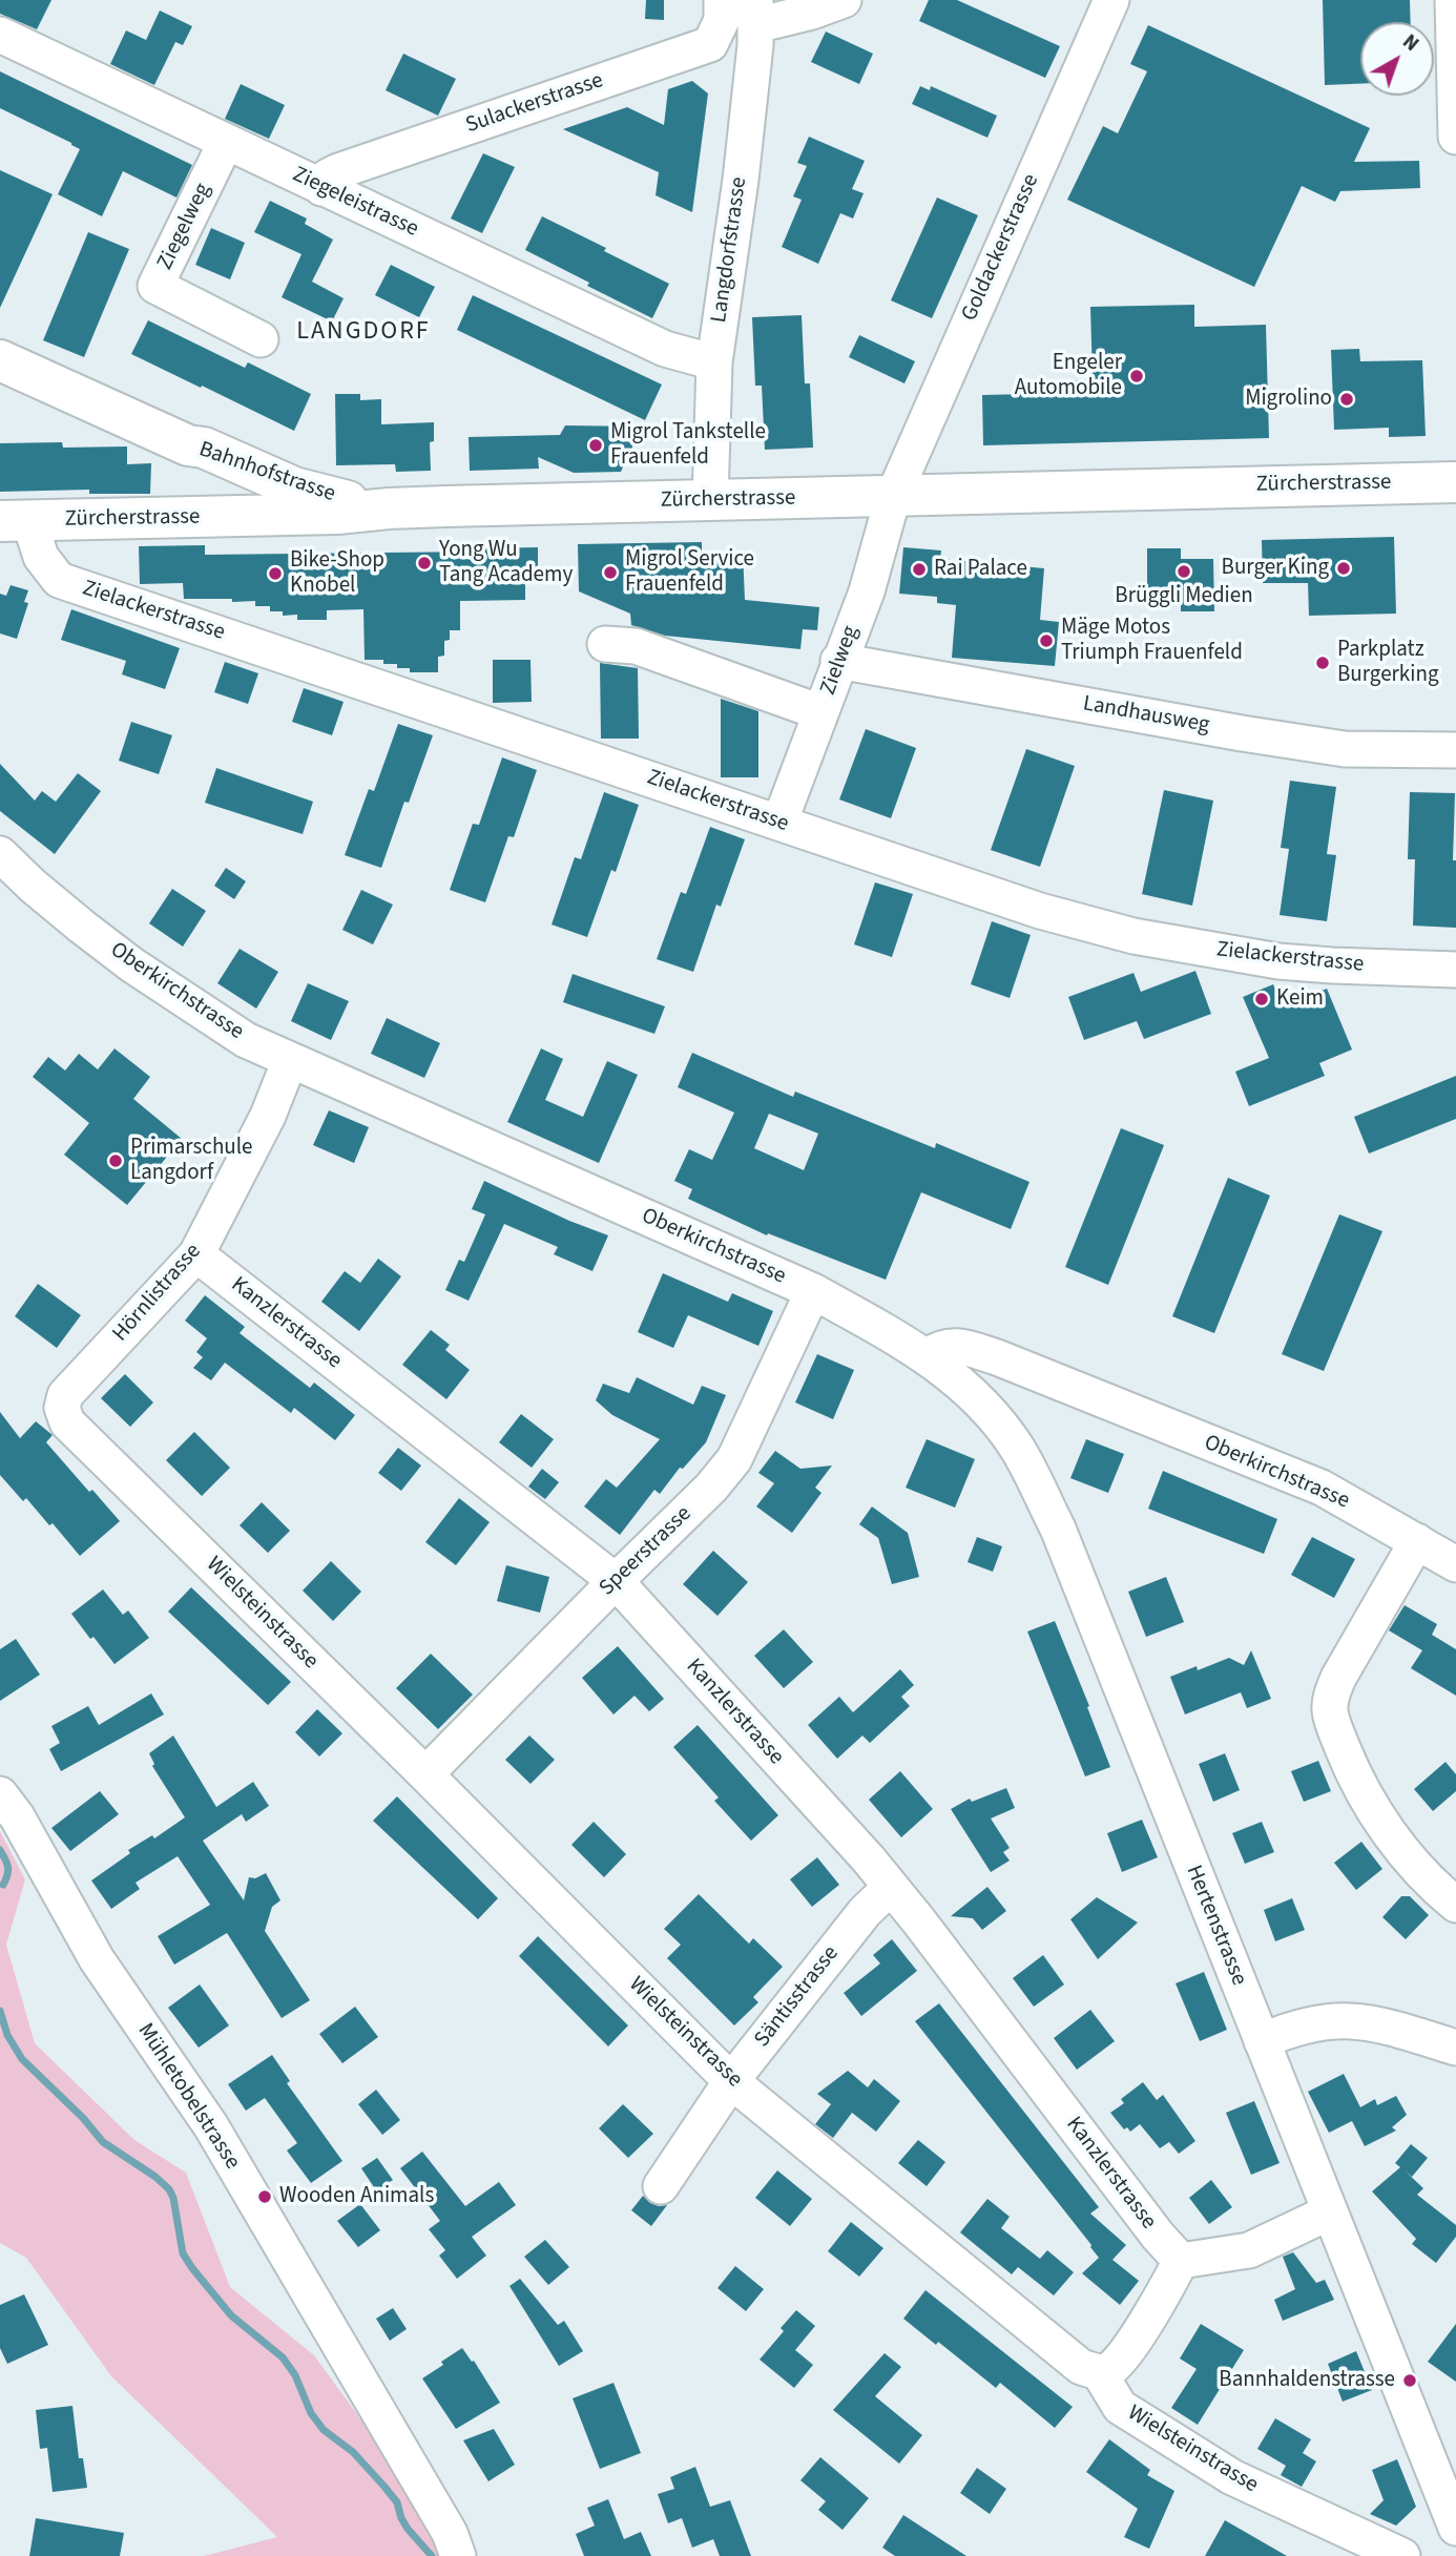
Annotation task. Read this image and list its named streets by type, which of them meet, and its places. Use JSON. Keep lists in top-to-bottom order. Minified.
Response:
{"streets":{"main road":["Bahnhofstrasse","Zürcherstrasse"],"street":["Sulackerstrasse","Ziegeleistrasse","Ziegelweg","Goldackerstrasse","Langdorfstrasse","Zielackerstrasse","Zielweg","Landhausweg","Oberkirchstrasse","Hörnlistrasse","Kanzlerstrasse","Speerstrasse","Wielsteinstrasse","Hertenstrasse","Säntisstrasse","Mühletobelstrasse"]},"crossings":[["Sulackerstrasse","Ziegeleistrasse"],["Ziegeleistrasse","Ziegelweg"],["Ziegeleistrasse","Langdorfstrasse"],["Goldackerstrasse","Zürcherstrasse"],["Goldackerstrasse","Zielweg"],["Langdorfstrasse","Zürcherstrasse"],["Bahnhofstrasse","Zürcherstrasse"],["Zürcherstrasse","Zielackerstrasse"],["Zürcherstrasse","Zielweg"],["Zielackerstrasse","Zielweg"],["Zielweg","Landhausweg"],["Oberkirchstrasse","Hörnlistrasse"],["Oberkirchstrasse","Speerstrasse"],["Oberkirchstrasse","Hertenstrasse"],["Hörnlistrasse","Kanzlerstrasse"],["Hörnlistrasse","Wielsteinstrasse"],["Kanzlerstrasse","Speerstrasse"],["Kanzlerstrasse","Säntisstrasse"],["Speerstrasse","Wielsteinstrasse"],["Wielsteinstrasse","Säntisstrasse"]],"districts":["LANGDORF"],"places":["Engeler Automobile","Migrolino","Migrol Tankstelle Frauenfeld","Yong Wu Tang Academy","Burger King","Rai Palace","Brüggli Medien","Migrol Service Frauenfeld","Bike-Shop Knobel","Mäge Motos Triumph Frauenfeld","Parkplatz Burgerking","Keim","Primarschule Langdorf","Wooden Animals","Bannhaldenstrasse"],"north":"top right"}
